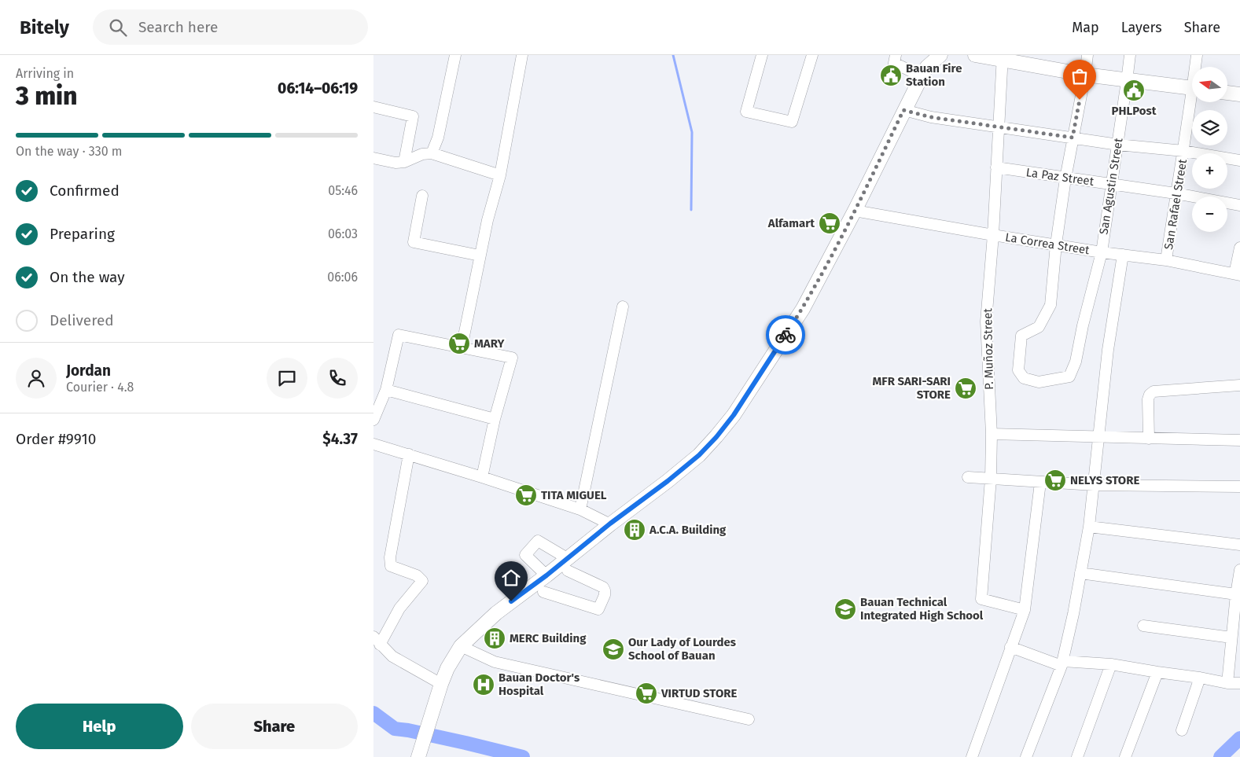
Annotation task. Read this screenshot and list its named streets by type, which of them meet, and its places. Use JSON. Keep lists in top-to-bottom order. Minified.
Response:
{"streets":{"street":["La Paz Street","San Agustin Street","San Rafael Street","La Correa Street","P. Muñoz Street"]},"crossings":[["La Paz Street","San Agustin Street"],["La Paz Street","San Rafael Street"],["La Paz Street","P. Muñoz Street"],["San Agustin Street","La Correa Street"],["San Rafael Street","La Correa Street"],["La Correa Street","P. Muñoz Street"]],"places":{"public building":["Bauan Fire Station","PHLPost"],"supermarket":["Alfamart","MARY","MFR SARI-SARI STORE","NELYS STORE","TITA MIGUEL","VIRTUD STORE"],"building":["A.C.A. Building","MERC Building"],"school or university":["Bauan Technical Integrated High School","Our Lady of Lourdes School of Bauan"],"hospital":["Bauan Doctor's Hospital"]},"north":"left","page":{"header":"Bitely","search":"Search here","nav":["Map","Layers","Share"],"heading":["3 min","Arriving in","06:14–06:19"],"panel":["Jordan","Courier · 4.8","Order #9910","$4.37"],"map_buttons":["+","−"],"bar":"On the way · 330 m","list":[["Confirmed","05:46"],["Preparing","06:03"],["On the way","06:06"],"Delivered"],"buttons":["Help","Share"]}}
